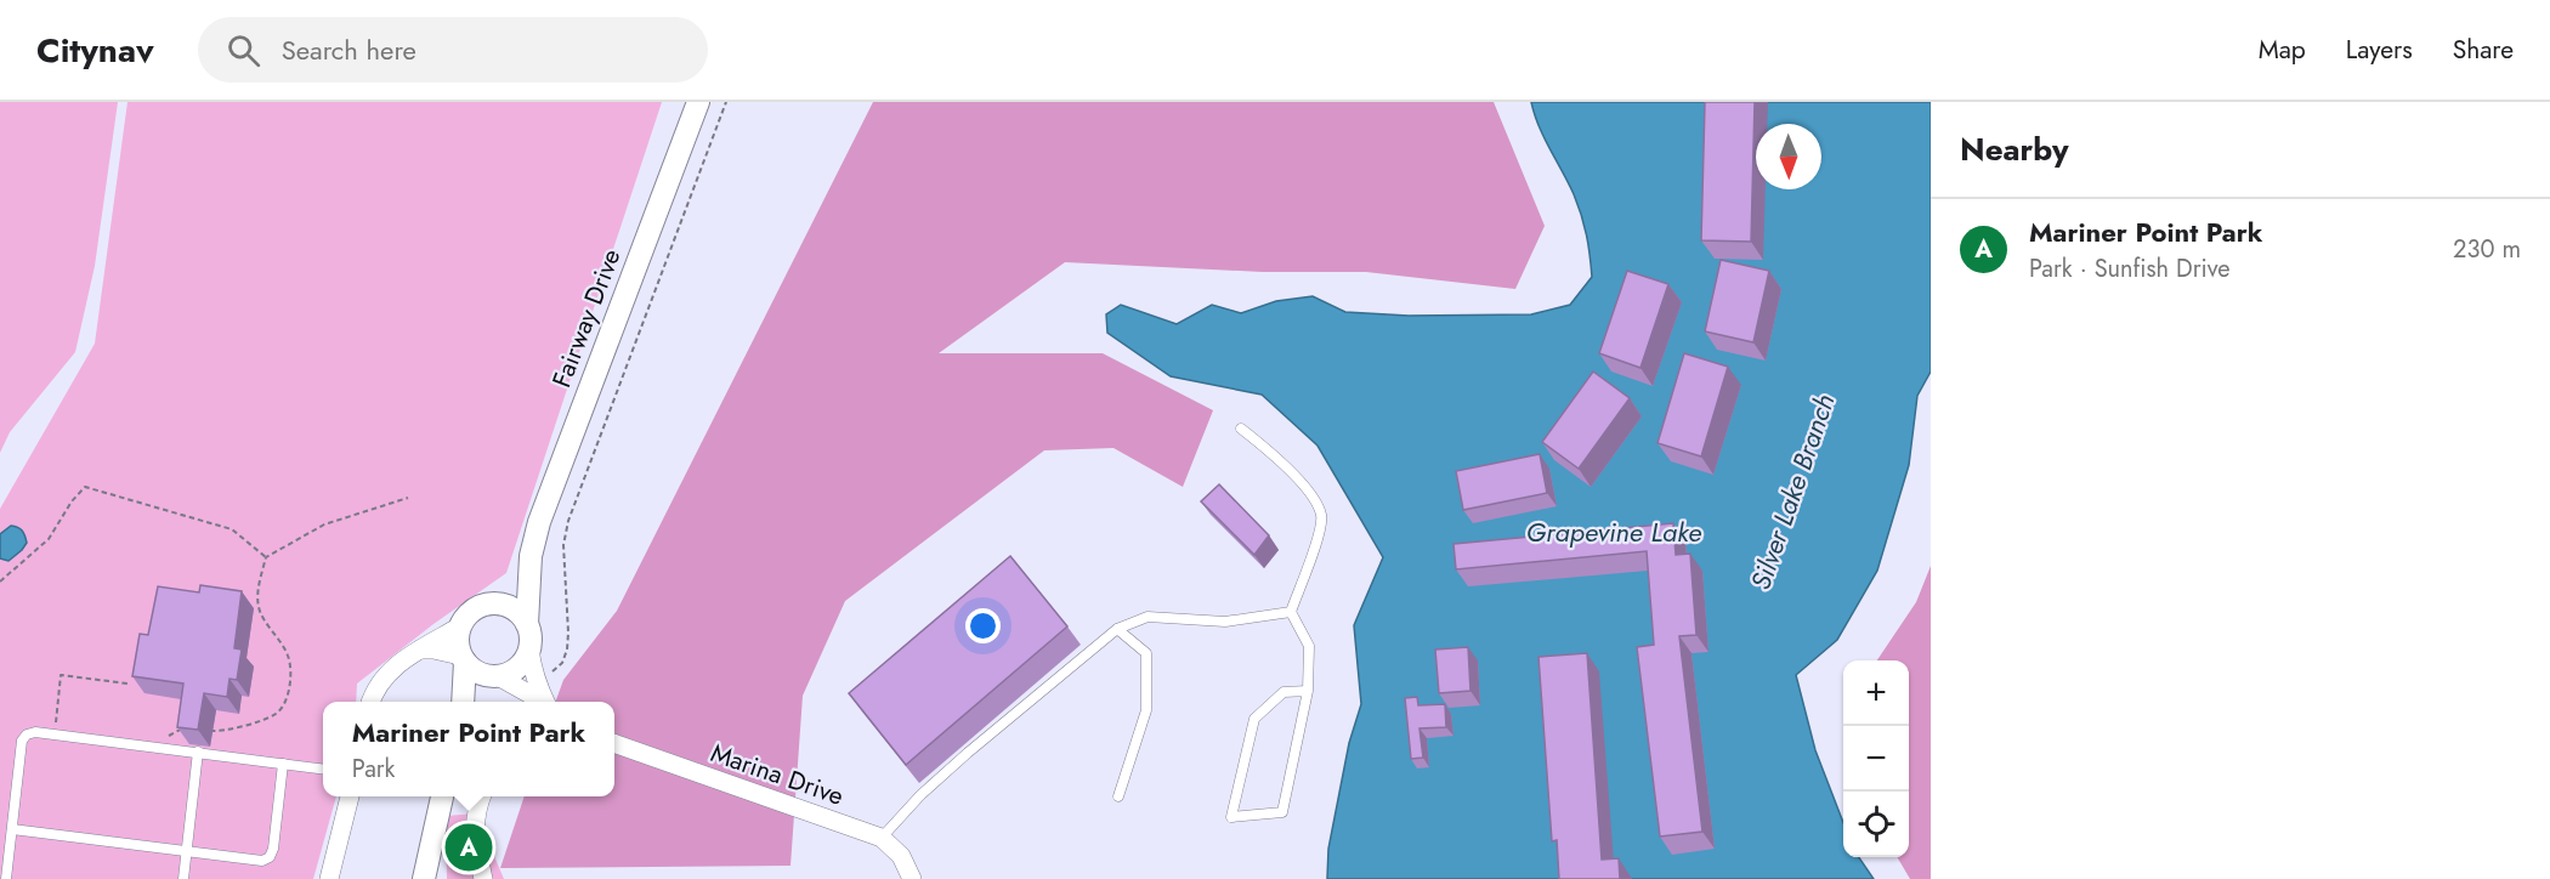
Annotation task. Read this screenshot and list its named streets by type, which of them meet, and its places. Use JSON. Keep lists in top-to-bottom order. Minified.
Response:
{"streets":{"street":["Fairway Drive","Marina Drive"]},"water":["Silver Lake Branch","Grapevine Lake"],"north":"bottom","page":{"header":"Citynav","search":"Search here","nav":["Map","Layers","Share"],"heading":"Nearby","list":[{"mark":"A","name":"Mariner Point Park","note":"Park · Sunfish Drive","value":"230 m"}],"map_buttons":["+","−"],"popup":["Mariner Point Park","Park"],"pins":"A"}}
